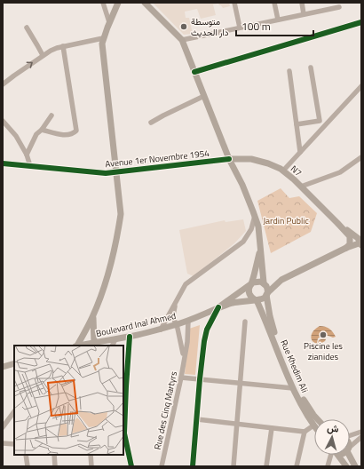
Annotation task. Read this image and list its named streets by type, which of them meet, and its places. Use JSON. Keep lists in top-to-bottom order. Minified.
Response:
{"streets":{"main road":["N7","Boulevard Inal Ahmed","Rue Khedim Ali"],"street":["Avenue 1er Novembre 1954","Rue des Cinq Martyrs"]},"crossings":[["Avenue 1er Novembre 1954","N7"]],"parks":["Jardin Public"],"places":["متوسطة دار الحديث","Piscine les zianides"],"scale_bar":"100 m","north":"top"}
